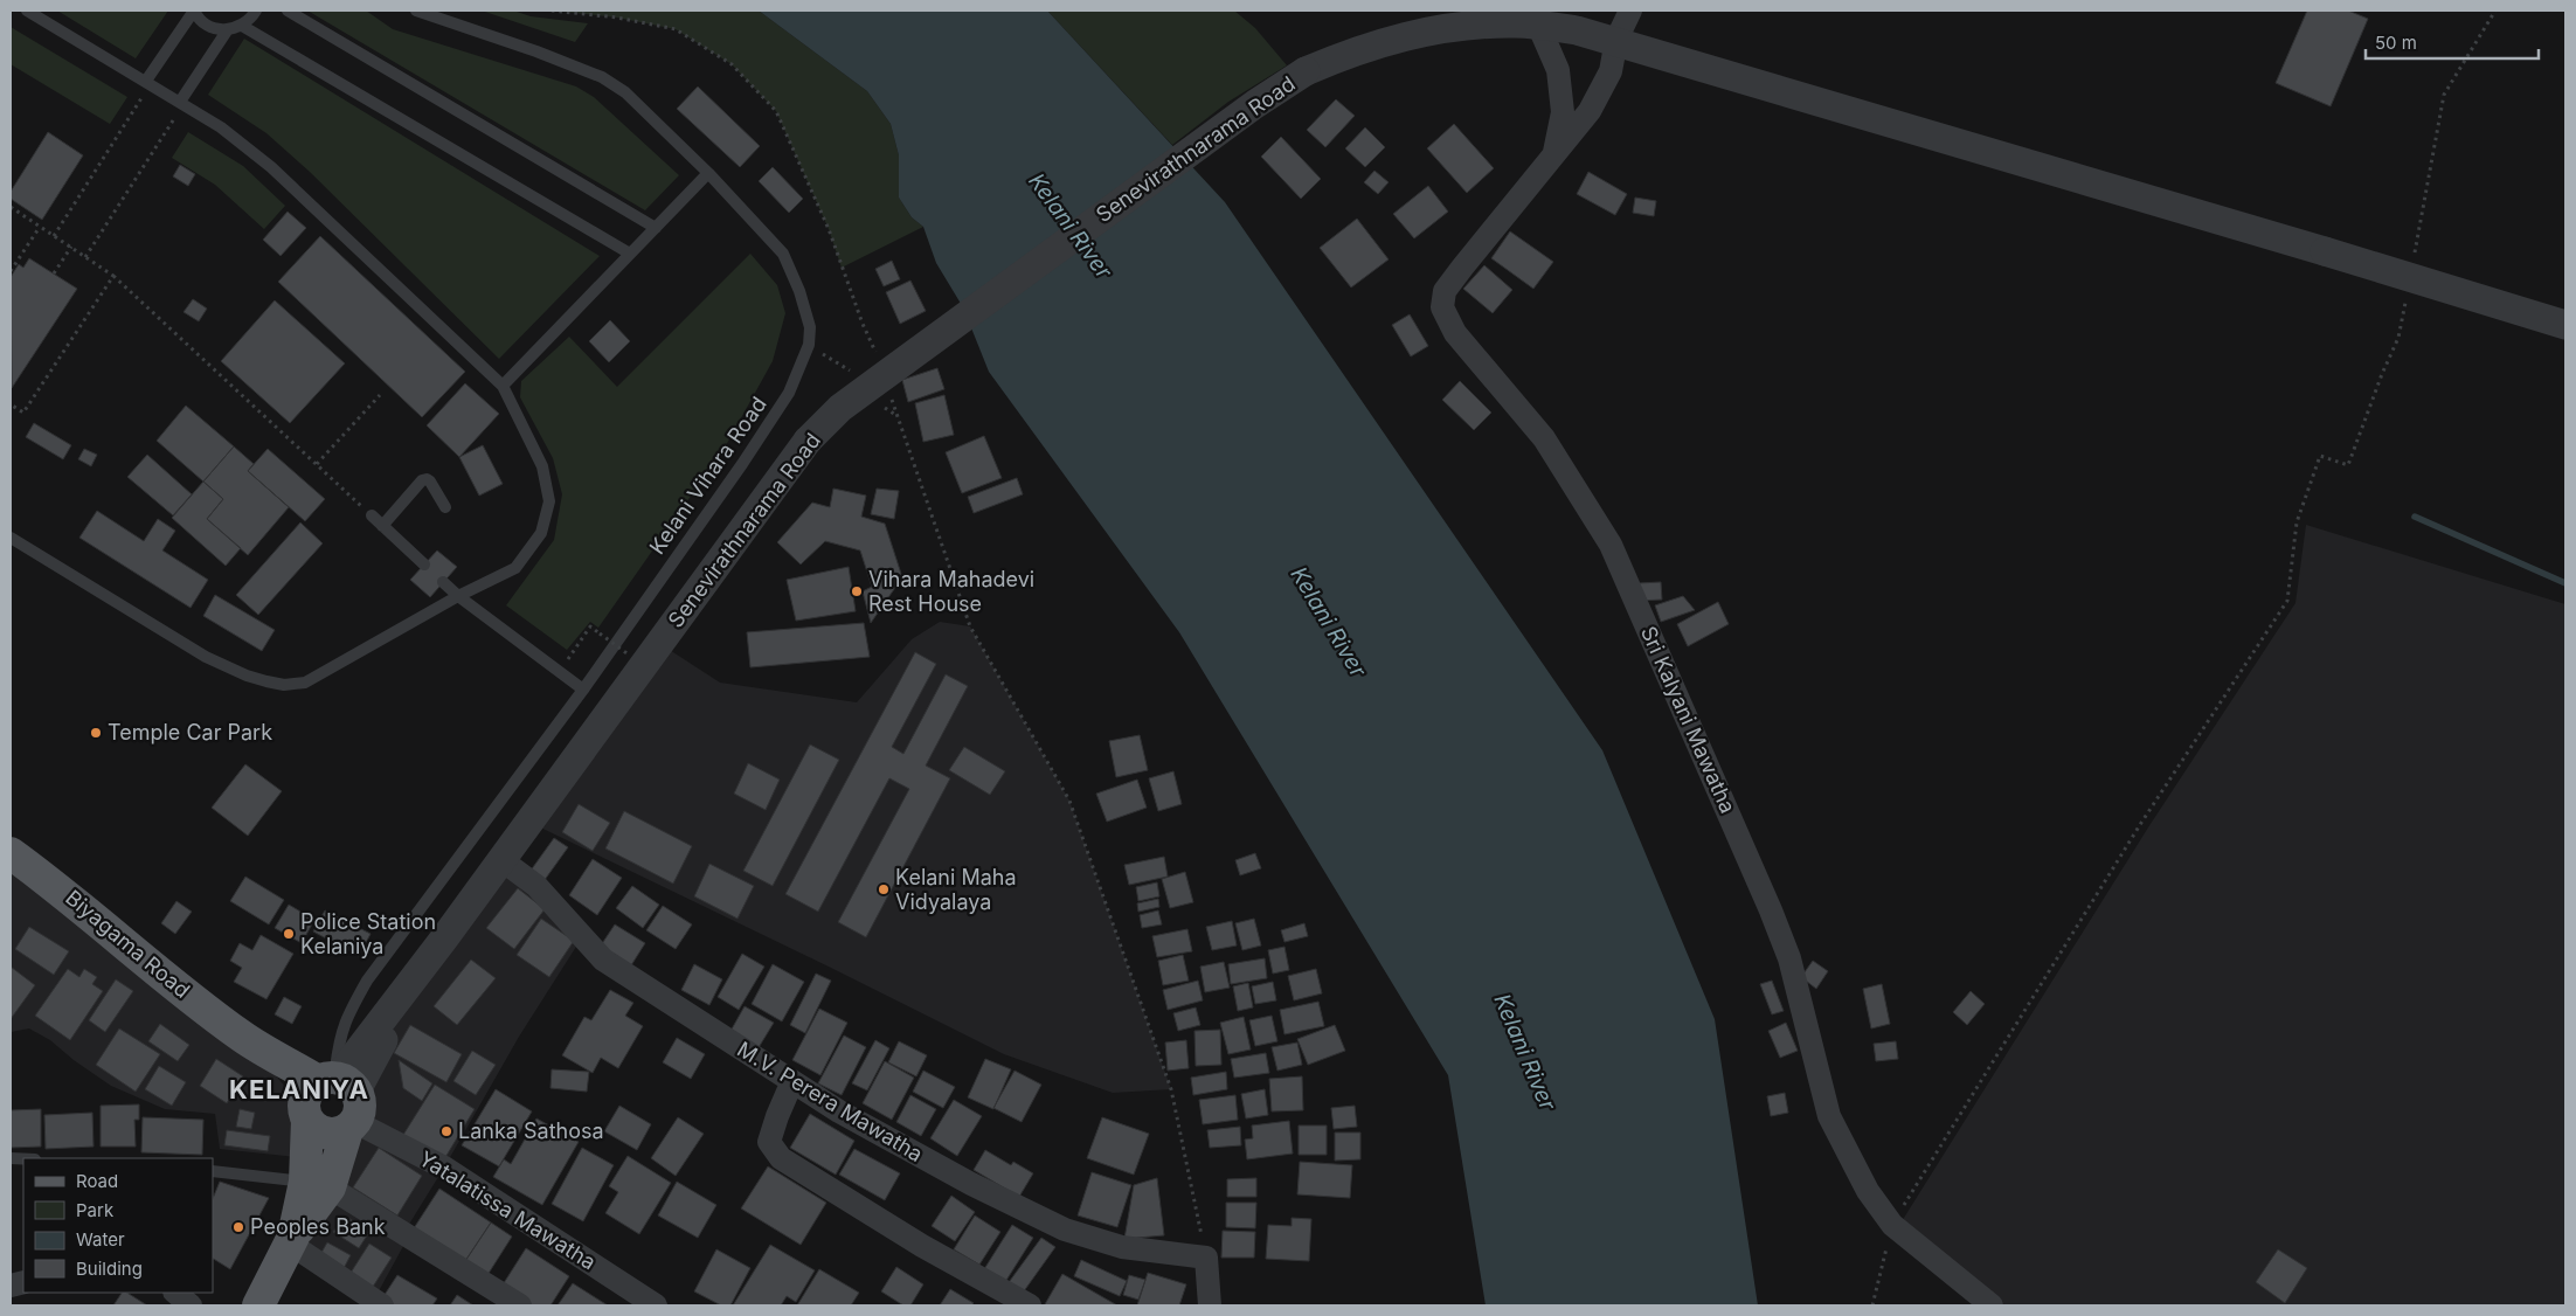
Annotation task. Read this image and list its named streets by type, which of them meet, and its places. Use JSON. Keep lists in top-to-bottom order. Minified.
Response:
{"streets":{"main road":["Biyagama Road"],"street":["Senevirathnarama Road","Sri Kalyani Mawatha","M.V. Perera Mawatha","Yatalatissa Mawatha"],"lane":["Kelani Vihara Road"]},"crossings":[["Senevirathnarama Road","Kelani Vihara Road"],["Senevirathnarama Road","Sri Kalyani Mawatha"],["Senevirathnarama Road","Biyagama Road"],["Senevirathnarama Road","M.V. Perera Mawatha"],["Senevirathnarama Road","Yatalatissa Mawatha"],["Kelani Vihara Road","Biyagama Road"],["Kelani Vihara Road","Yatalatissa Mawatha"],["Biyagama Road","Yatalatissa Mawatha"]],"districts":["KELANIYA"],"water":["Kelani River"],"places":["Vihara Mahadevi Rest House","Temple Car Park","Kelani Maha Vidyalaya","Police Station Kelaniya","Lanka Sathosa","Peoples Bank"],"legend":["Road","Park","Water","Building"],"scale_bar":"50 m"}
